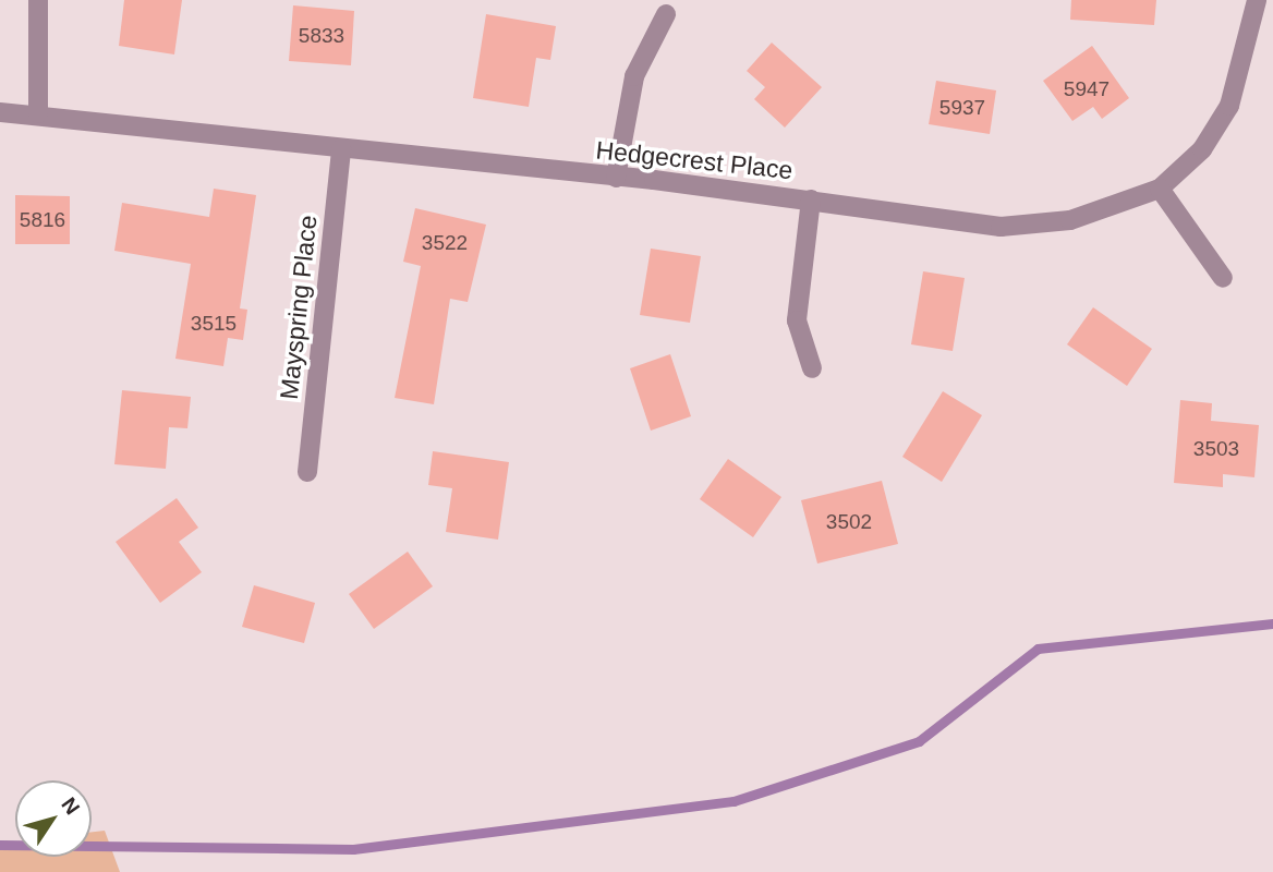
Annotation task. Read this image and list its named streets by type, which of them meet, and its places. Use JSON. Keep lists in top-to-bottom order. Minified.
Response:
{"streets":{"street":["Hedgecrest Place","Mayspring Place"]},"crossings":[["Hedgecrest Place","Mayspring Place"]],"house_numbers":["5833","5947","5937","5816","3522","3515","3503","3502"],"north":"top right"}
